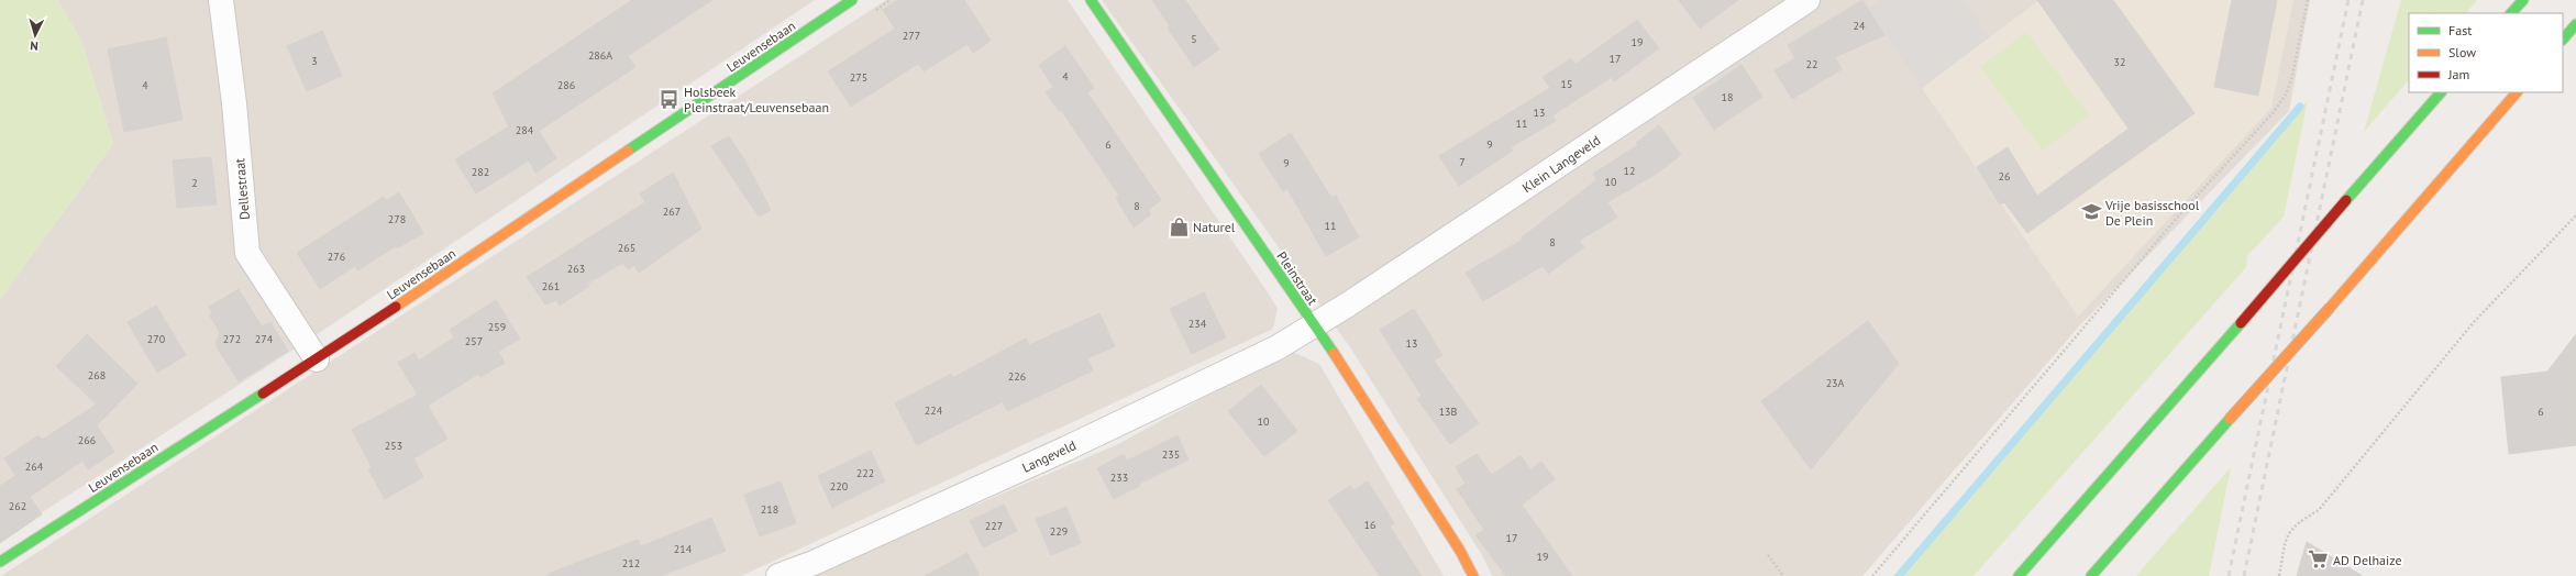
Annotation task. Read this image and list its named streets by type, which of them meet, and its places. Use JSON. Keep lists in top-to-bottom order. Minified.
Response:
{"streets":{"main road":["Leuvensebaan","Pleinstraat"],"street":["Klein Langeveld","Dellestraat","Langeveld"]},"crossings":[["Leuvensebaan","Dellestraat"],["Klein Langeveld","Pleinstraat"],["Klein Langeveld","Langeveld"],["Pleinstraat","Langeveld"]],"places":{"bus stop":["Holsbeek Pleinstraat/Leuvensebaan"],"school or university":["Vrije basisschool De Plein"],"shop":["Naturel"],"supermarket":["AD Delhaize"]},"house_numbers":["24","277","5","19","286A","17","3","32","22","4","275","15","4","286","18","13","11","284","6","9","7","9","12","282","26","10","2","8","267","278","11","8","265","276","263","261","234","259","270","272","274","257","13","268","226","23A","224","13B","6","10","266","253","235","264","222","233","220","262","218","16","227","229","17","214","19","212"],"legend":["Fast","Slow","Jam"],"north":"bottom"}
